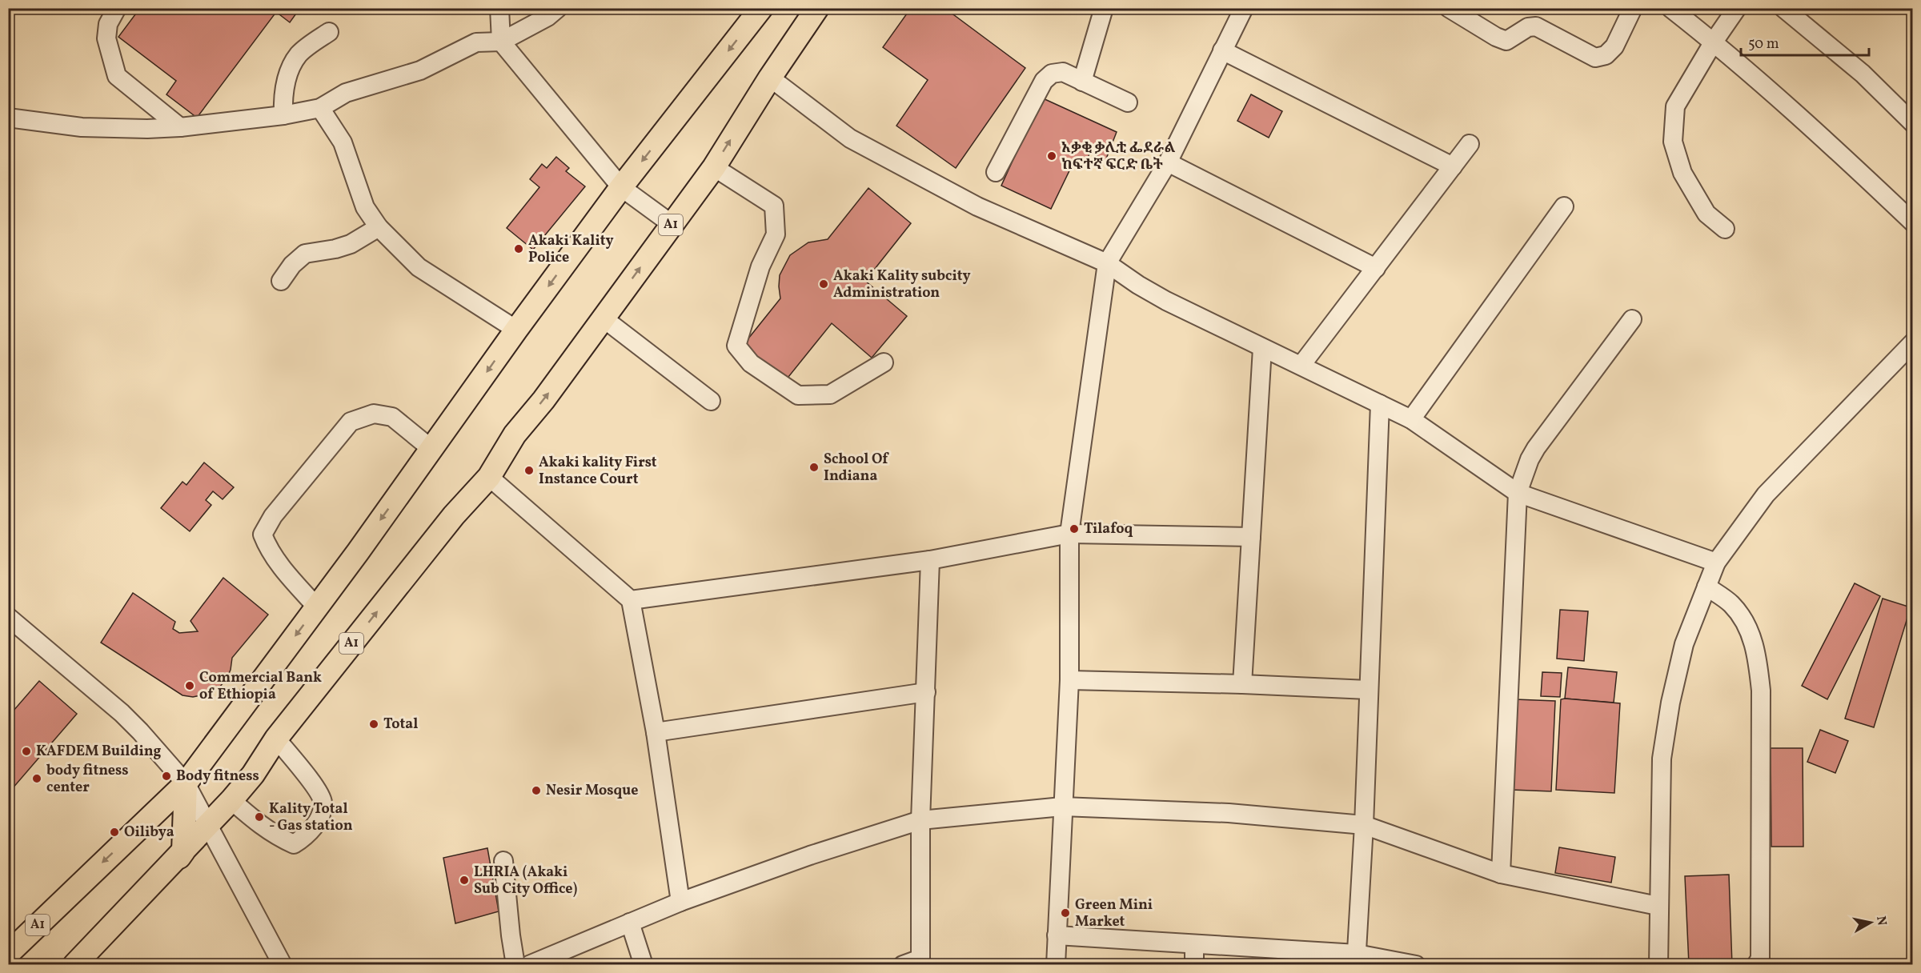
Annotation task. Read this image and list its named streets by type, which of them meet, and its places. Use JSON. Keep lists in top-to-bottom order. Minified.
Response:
{"streets":{"main road":["A1"]},"places":["አቃቂ ቃሊቲ ፌደራል ከፍተኛ ፍርድ ቤት","Akaki Kality Police","Akaki Kality subcity Administration","School Of Indiana","Akaki kality First Instance Court","Tilafoq","Commercial Bank of Ethiopia","Total","KAFDEM Building","Body fitness","body fitness center","Nesir Mosque","Kality Total - Gas station","Oilibya","LHRIA (Akaki Sub City Office)","Green Mini Market"],"scale_bar":"50 m","north":"right"}
